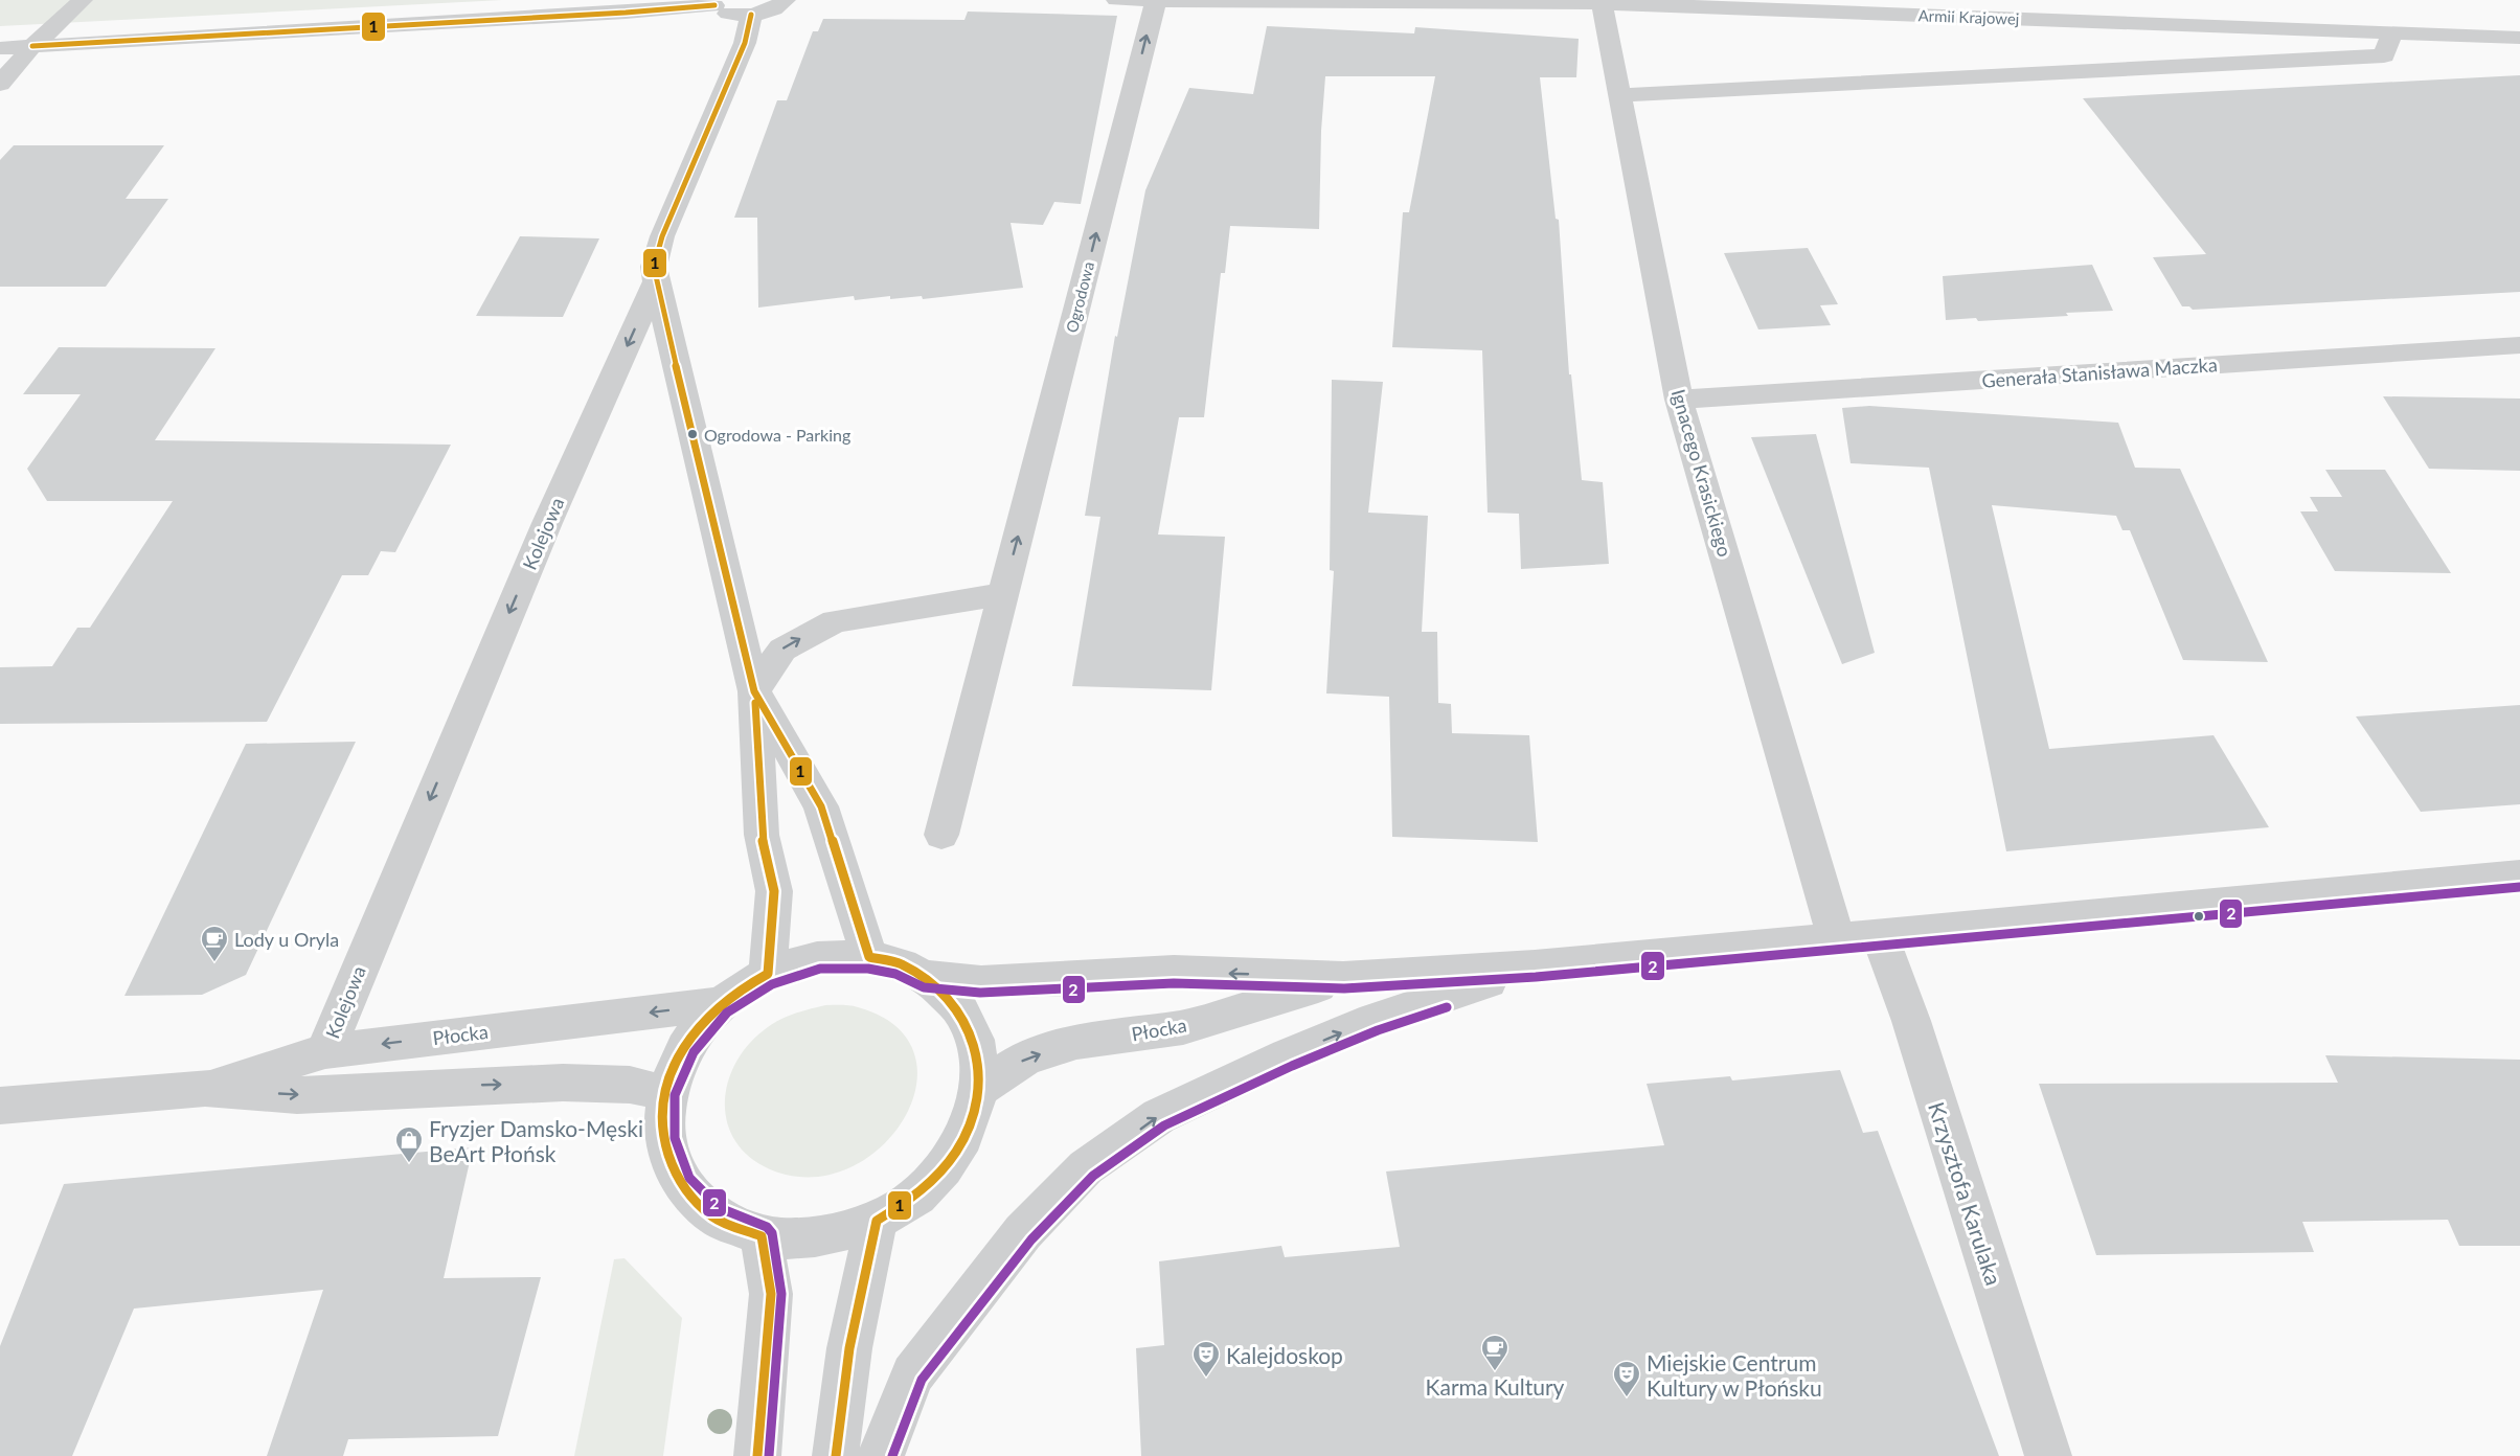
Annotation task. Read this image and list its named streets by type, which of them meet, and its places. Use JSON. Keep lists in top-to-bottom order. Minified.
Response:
{"streets":{"street":["Armii Krajowej","Ogrodowa","Generała Stanisława Maczka","Ignacego Krasickiego","Kolejowa","Płocka","Krzysztofa Karulaka"]},"crossings":[["Armii Krajowej","Ogrodowa"],["Armii Krajowej","Ignacego Krasickiego"],["Generała Stanisława Maczka","Ignacego Krasickiego"],["Ignacego Krasickiego","Płocka"],["Kolejowa","Płocka"],["Płocka","Krzysztofa Karulaka"]],"one_way":["Ogrodowa","Kolejowa"],"places":{"other":["Ogrodowa - Parking"],"cafe":["Lody u Oryla","Karma Kultury"],"shop":["Fryzjer Damsko-Męski BeArt Płońsk"],"theatre":["Kalejdoskop","Miejskie Centrum Kultury w Płońsku"]},"lines":["transit line 1","transit line 2"]}
